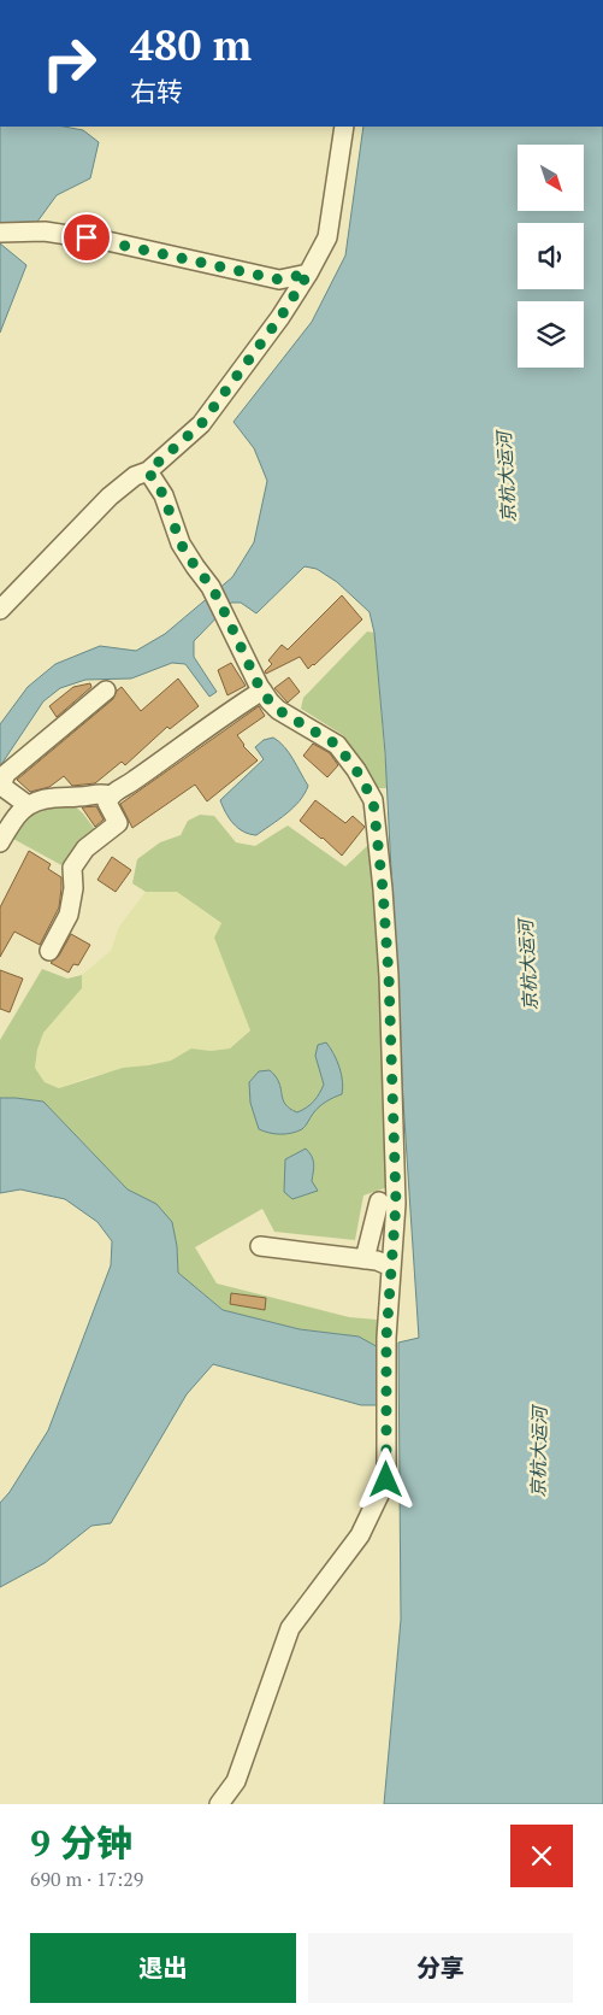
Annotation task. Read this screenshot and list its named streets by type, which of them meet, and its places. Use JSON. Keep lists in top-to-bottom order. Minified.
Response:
{"water":["京杭大运河"],"north":"bottom right","page":{"turn":["480 m","右转"],"heading":["9 分钟","690 m · 17:29"],"buttons":["退出","分享"]}}
